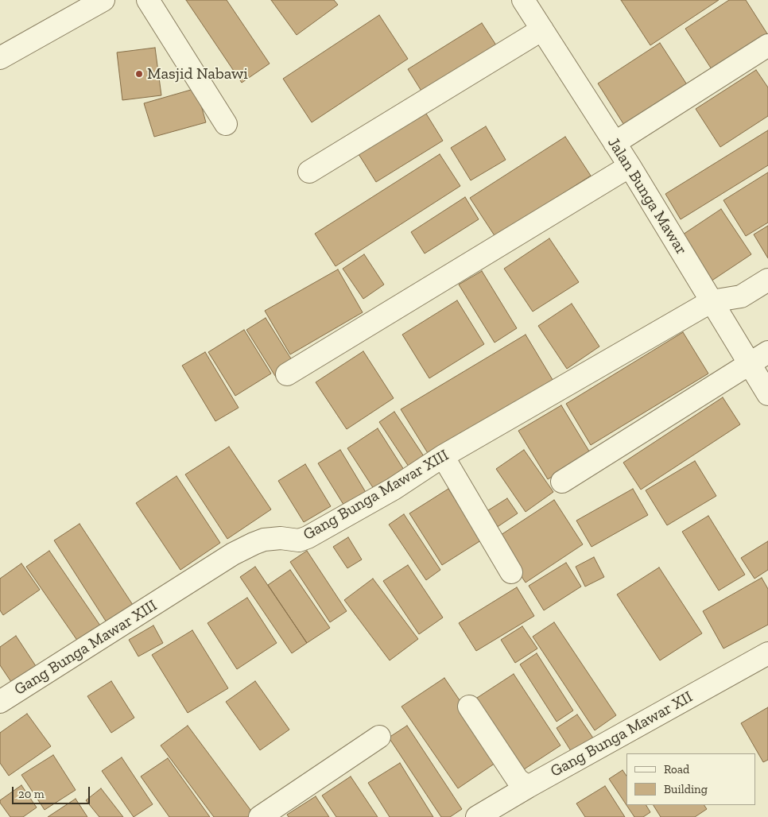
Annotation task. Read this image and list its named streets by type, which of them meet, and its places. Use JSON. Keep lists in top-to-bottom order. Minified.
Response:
{"streets":{"street":["Jalan Bunga Mawar","Gang Bunga Mawar XIII","Gang Bunga Mawar XII"]},"crossings":[["Jalan Bunga Mawar","Gang Bunga Mawar XIII"]],"places":["Masjid Nabawi"],"legend":["Road","Building"],"scale_bar":"20 m"}
